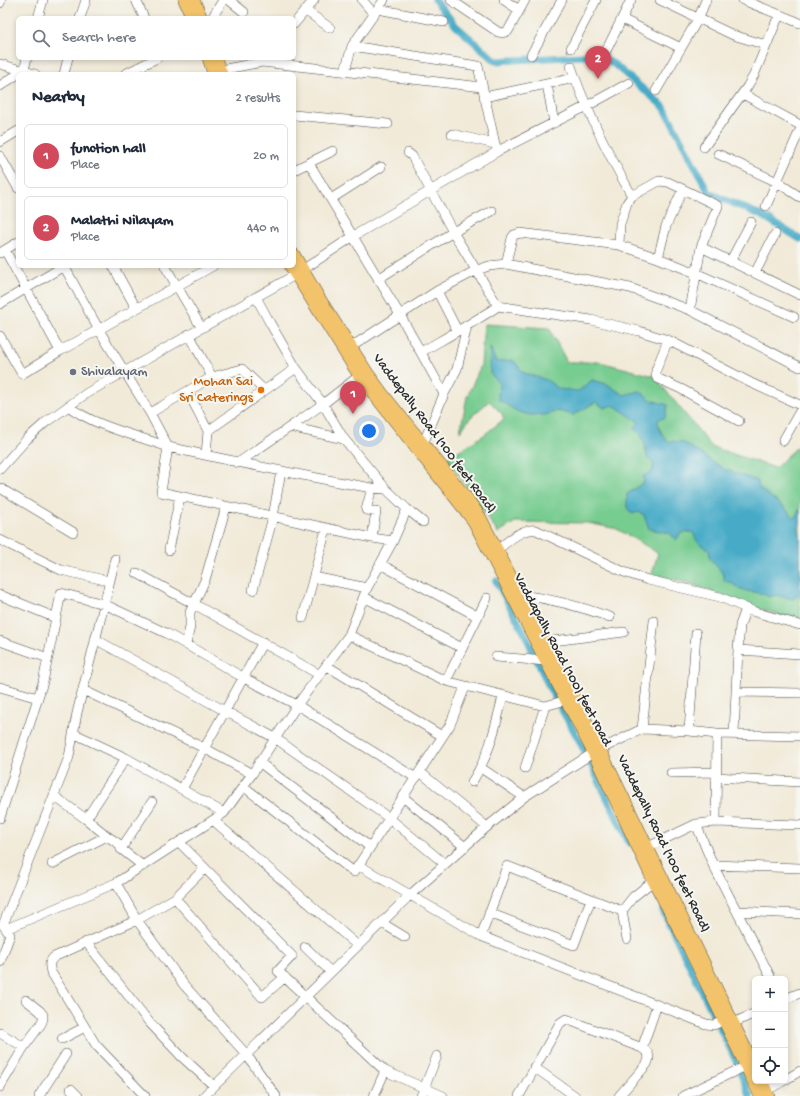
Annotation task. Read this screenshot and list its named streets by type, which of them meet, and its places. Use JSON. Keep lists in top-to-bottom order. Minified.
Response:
{"streets":{"main road":["Vaddepally Road (100 feet Road)","Vaddapally Road (100) feet road"]},"crossings":[["Vaddepally Road (100 feet Road)","Vaddapally Road (100) feet road"]],"places":["Shivalayam","Mohan Sai Sri Caterings"],"page":{"search":"Search here","pins":["2","1"],"heading":["Nearby","2 results"],"list":[{"mark":"1","name":"function hall","note":"Place","value":"20 m"},{"mark":"2","name":"Malathi Nilayam","note":"Place","value":"440 m"}],"map_buttons":["+","−"]}}
